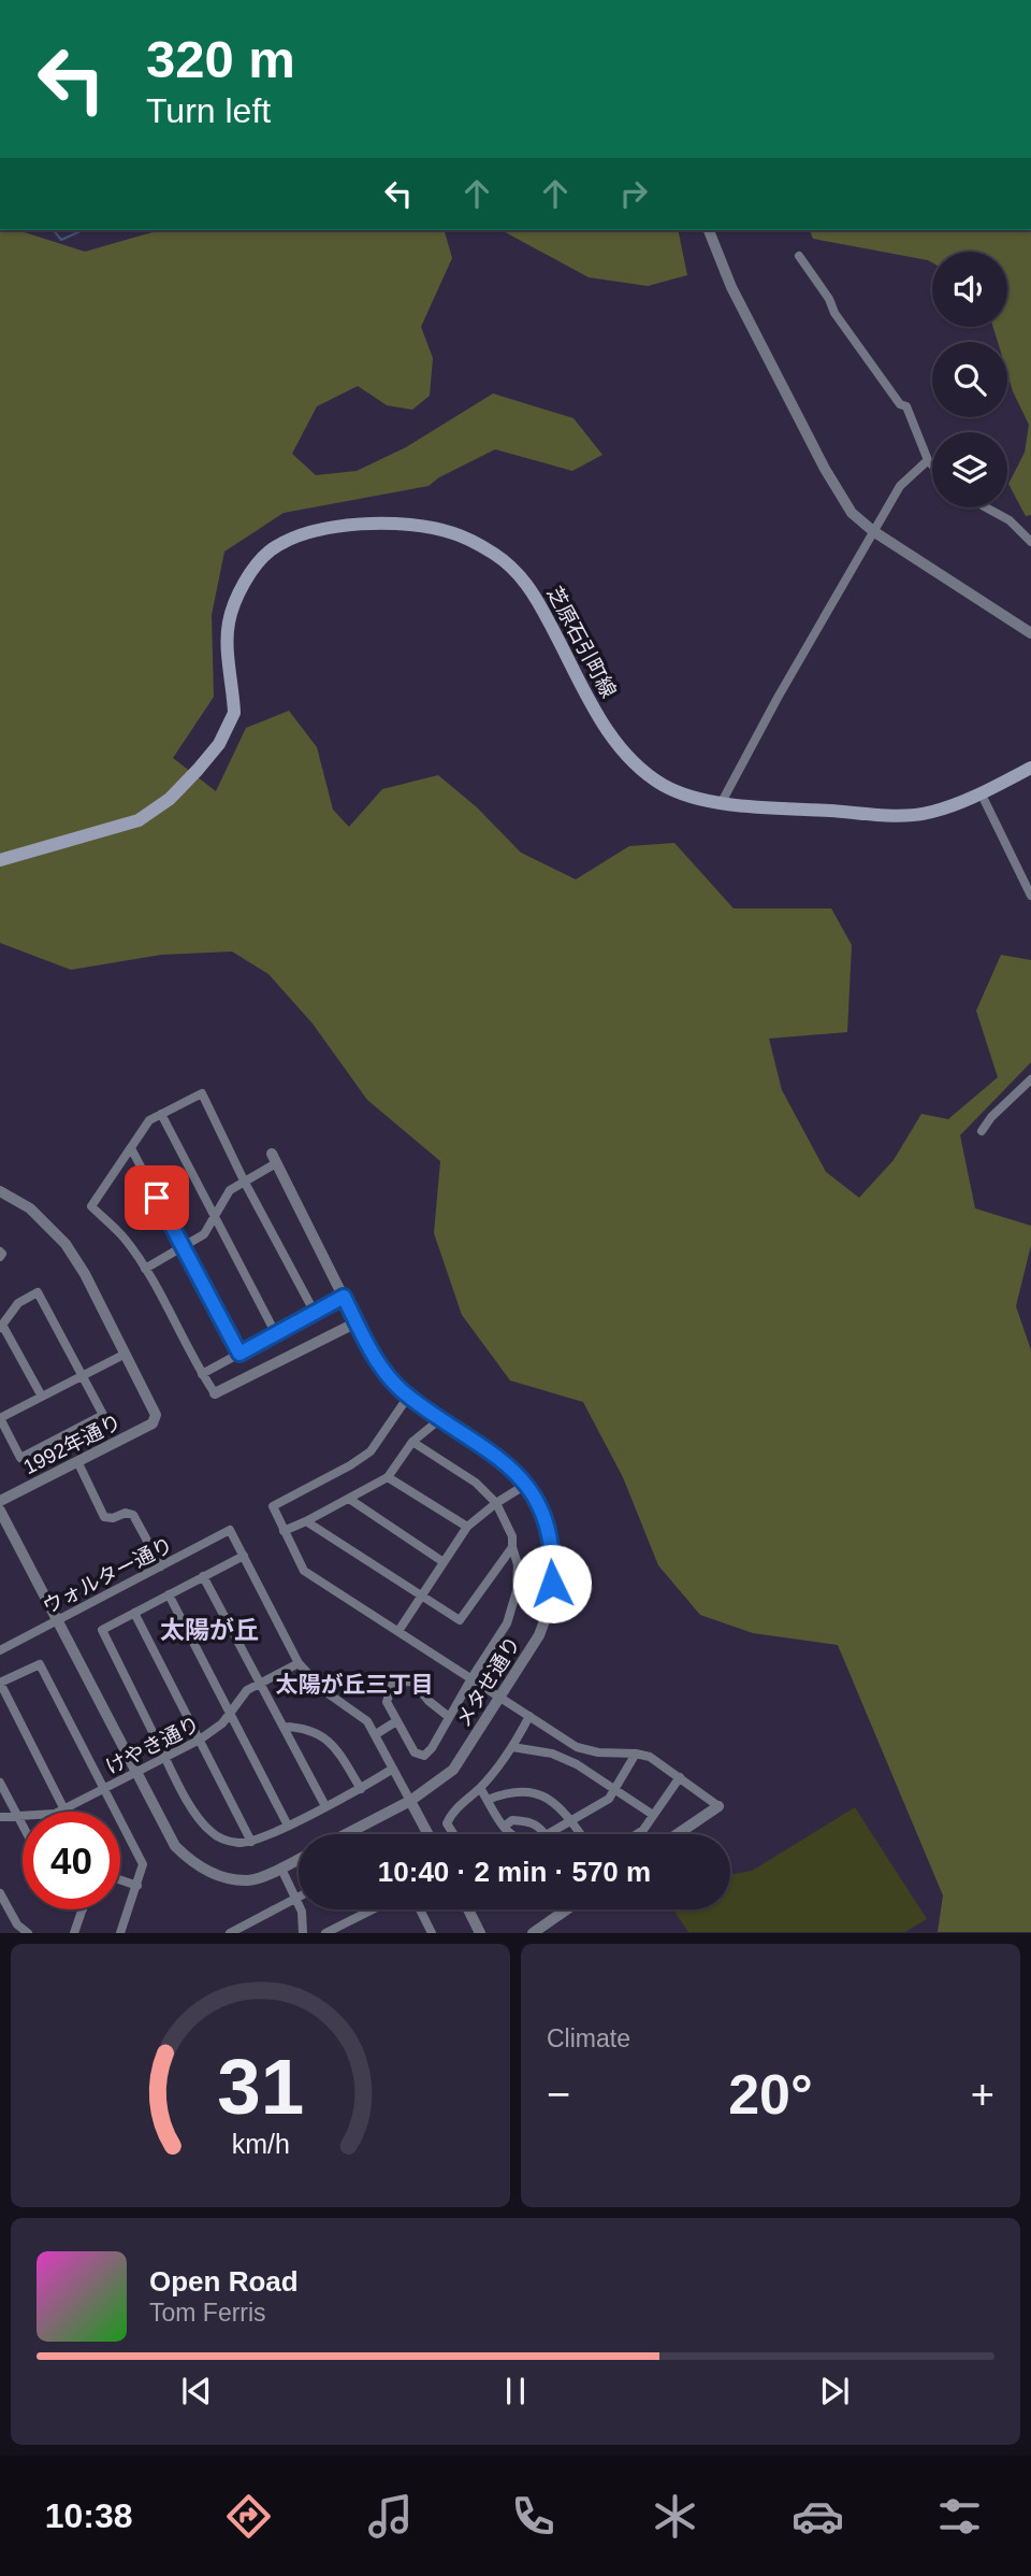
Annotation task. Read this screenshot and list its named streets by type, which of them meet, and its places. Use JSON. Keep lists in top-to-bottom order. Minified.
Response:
{"streets":{"main road":["芝原石引町線"],"street":["1992年通り","ウォルター通り","メタせ通り","けやき通り"]},"districts":["太陽が丘","太陽が丘三丁目"],"page":{"turn":["320 m","Turn left"],"limit":"40","trip":"10:40 · 2 min · 570 m","tile":"Climate","heat":["−","20°","+"],"song":["Open Road","Tom Ferris"],"tabs":"10:38","gauge":["31","km/h"]}}
